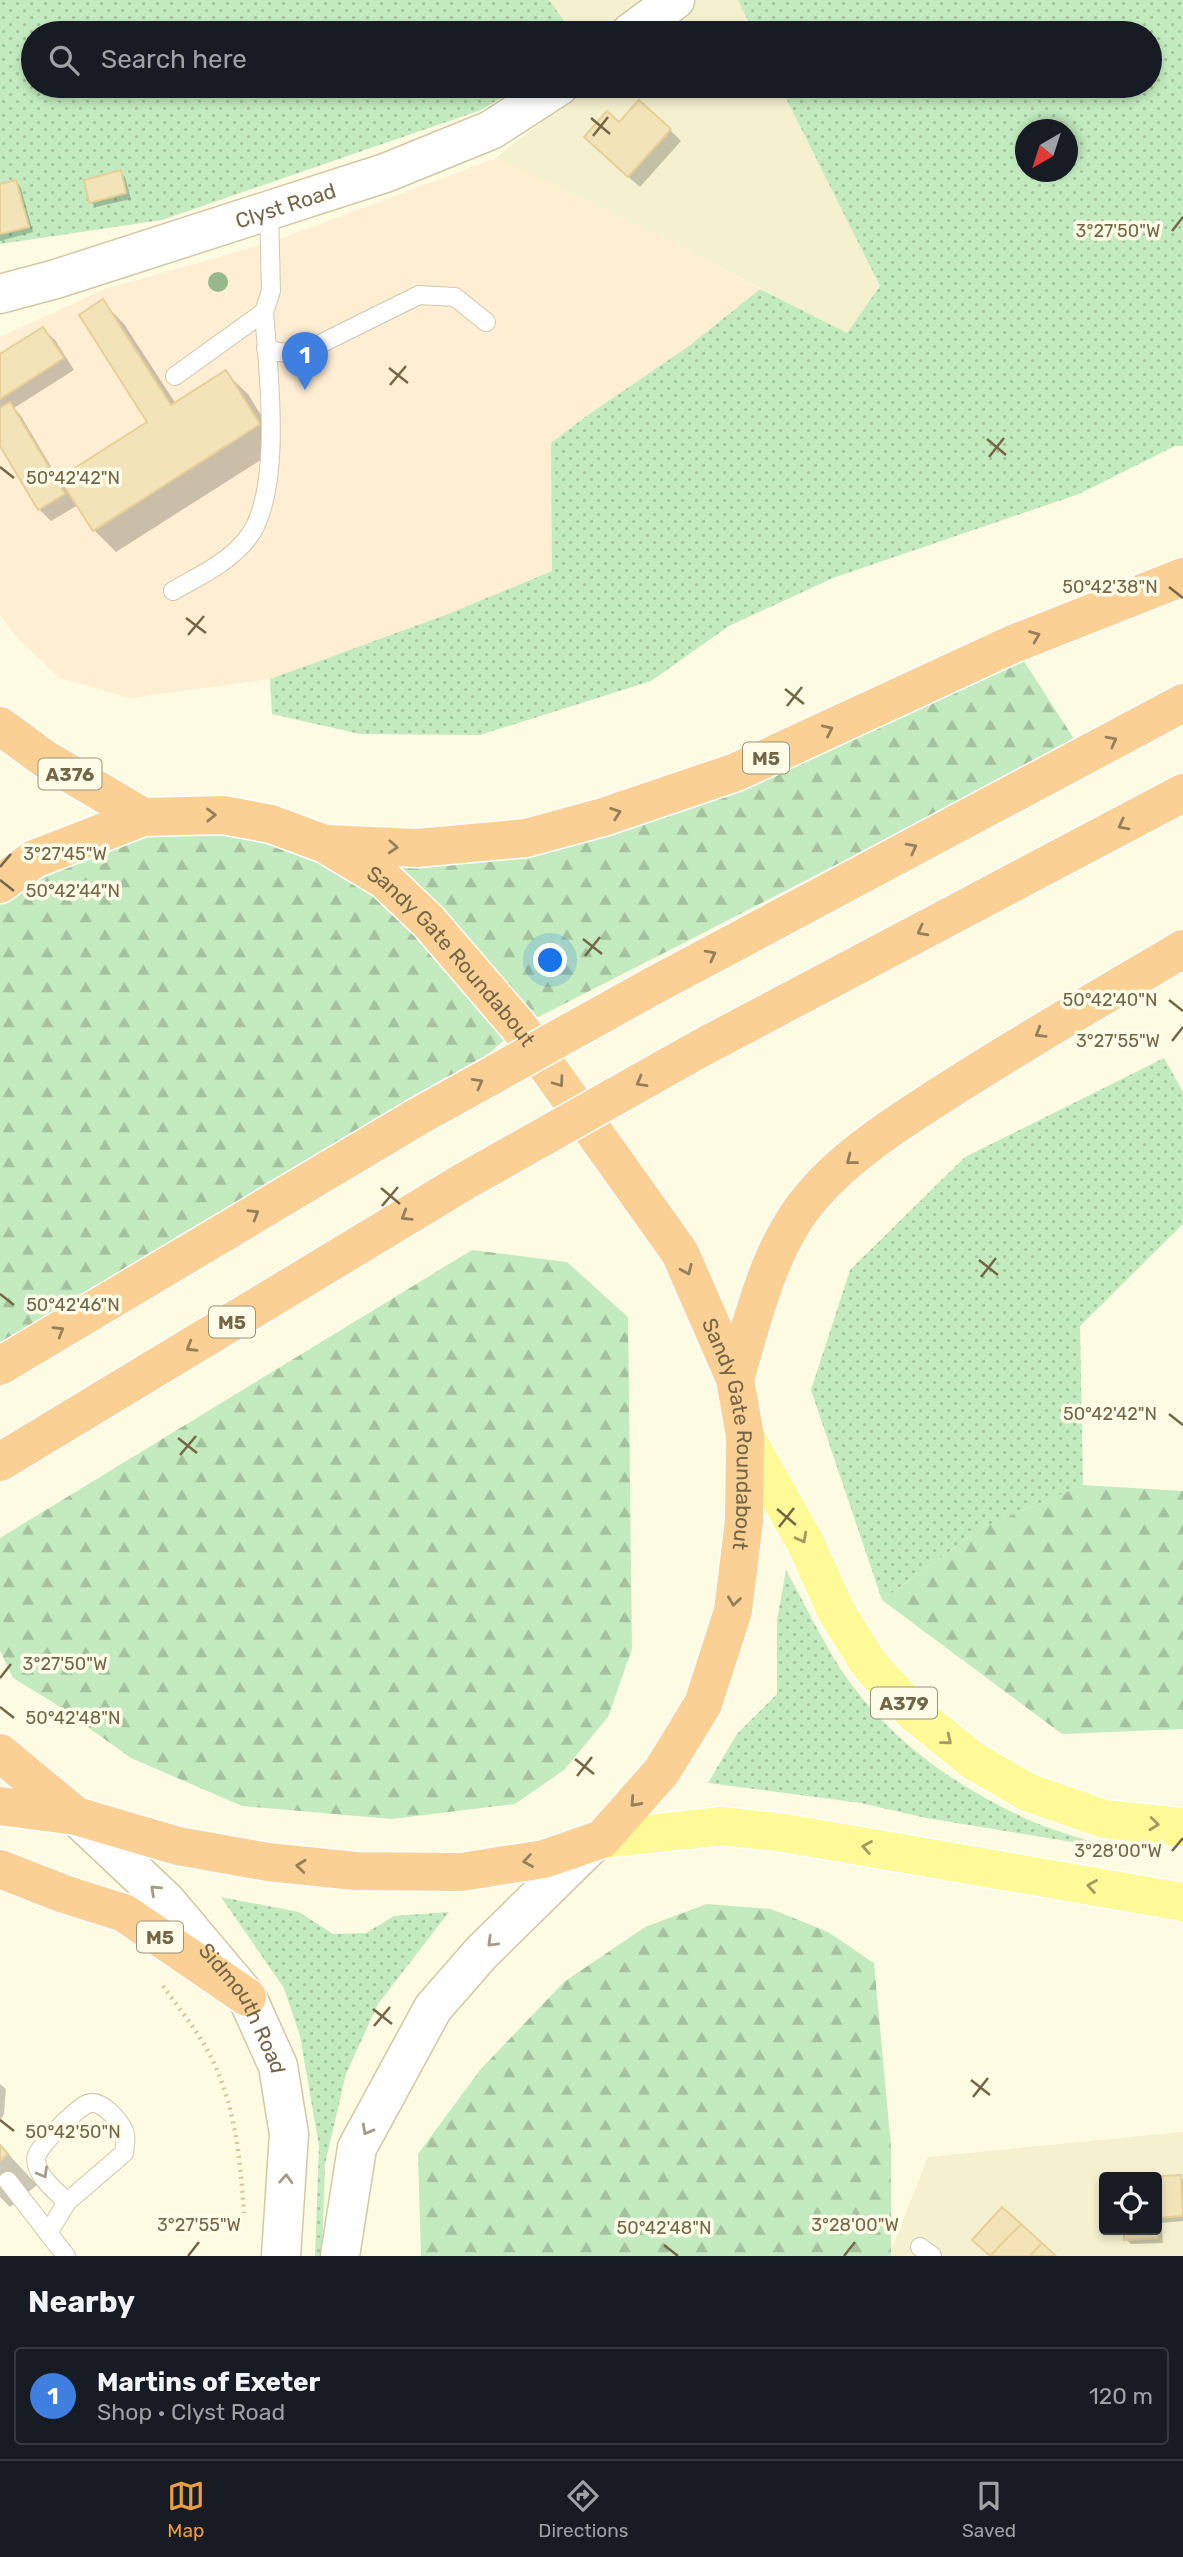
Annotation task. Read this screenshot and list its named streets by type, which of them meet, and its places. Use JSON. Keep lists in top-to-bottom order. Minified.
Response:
{"streets":{"highway":["M5","A376","Sandy Gate Roundabout"],"main road":["Clyst Road","A379","Sidmouth Road"]},"crossings":[["M5","Sandy Gate Roundabout"],["M5","Sidmouth Road"],["A376","Sandy Gate Roundabout"],["Sandy Gate Roundabout","A379"]],"one_way":["Sandy Gate Roundabout","Sidmouth Road"],"north":"bottom left","page":{"search":"Search here","pins":"1","heading":"Nearby","list":[{"mark":"1","name":"Martins of Exeter","note":"Shop · Clyst Road","value":"120 m"}],"nav":["Map","Directions","Saved"]},"coordinates":["3°27'50\"W","50°42'42\"N","50°42'38\"N","3°27'45\"W","50°42'44\"N","50°42'40\"N","3°27'55\"W","50°42'46\"N","50°42'48\"N","3°28'00\"W","50°42'50\"N"]}
